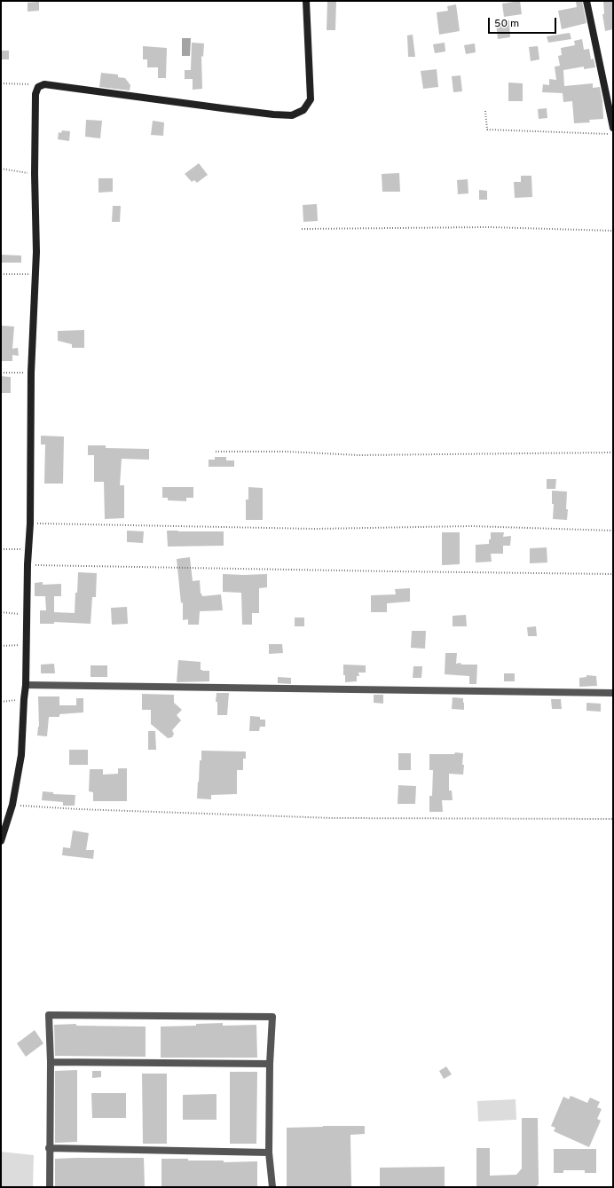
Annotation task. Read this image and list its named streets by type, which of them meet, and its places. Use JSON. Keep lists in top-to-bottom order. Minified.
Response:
{"scale_bar":"50 m"}
